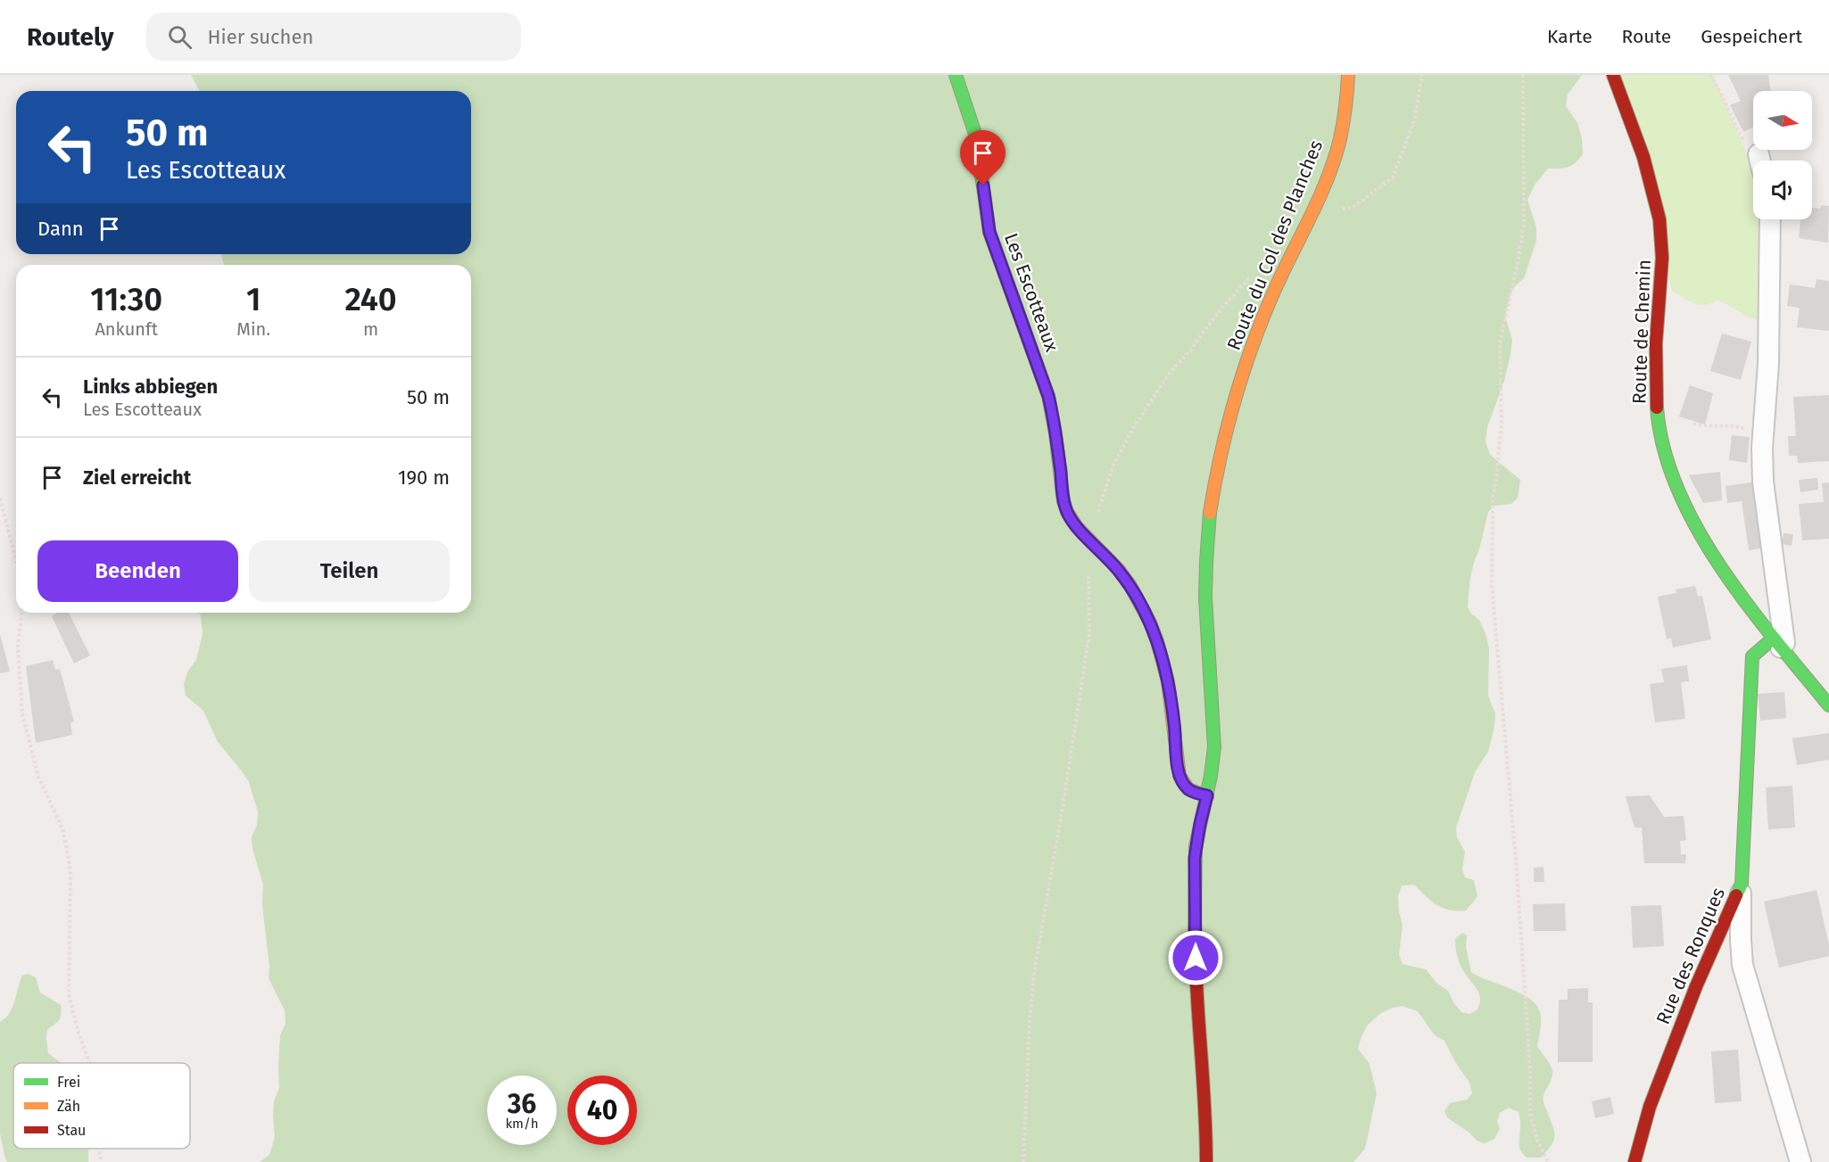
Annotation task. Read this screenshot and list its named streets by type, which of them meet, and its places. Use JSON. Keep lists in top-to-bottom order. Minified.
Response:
{"streets":{"street":["Route du Col des Planches","Les Escotteaux","Route de Chemin","Rue des Ronques"]},"crossings":[["Route du Col des Planches","Les Escotteaux"],["Route de Chemin","Rue des Ronques"]],"legend":["Frei","Zäh","Stau"],"north":"right","page":{"header":"Routely","search":"Hier suchen","nav":["Karte","Route","Gespeichert"],"turn":["50 m","Les Escotteaux"],"then":"Dann","eta":["11:30","Ankunft","1","Min.","240","m"],"list":[{"name":"Links abbiegen","note":"Les Escotteaux","value":"50 m"},{"name":"Ziel erreicht","value":"190 m"}],"buttons":["Beenden","Teilen"],"speed":"36 km/h","limit":"40"}}
